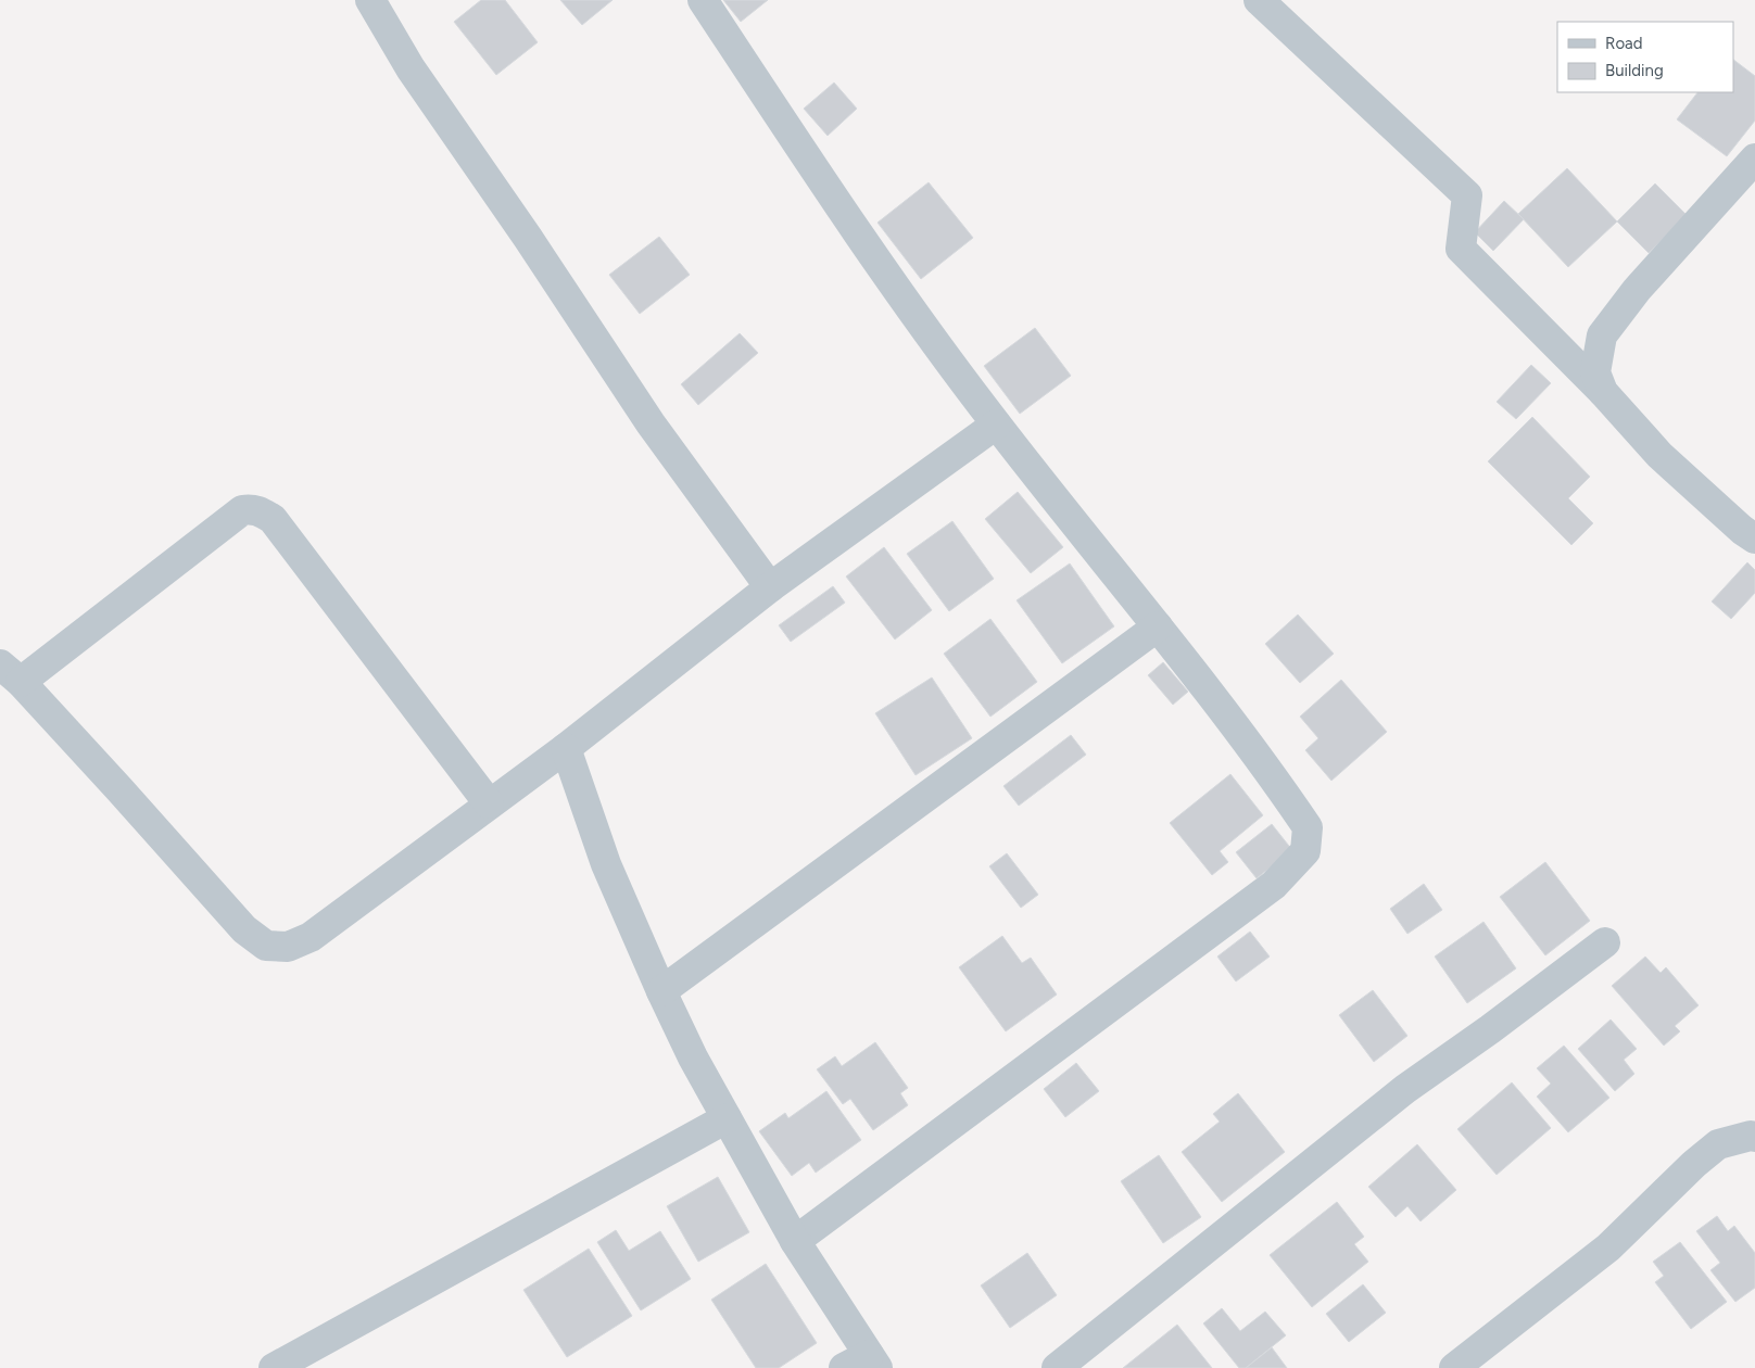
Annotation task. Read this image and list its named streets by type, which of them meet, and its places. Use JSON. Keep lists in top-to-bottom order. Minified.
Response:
{"legend":["Road","Building"]}
